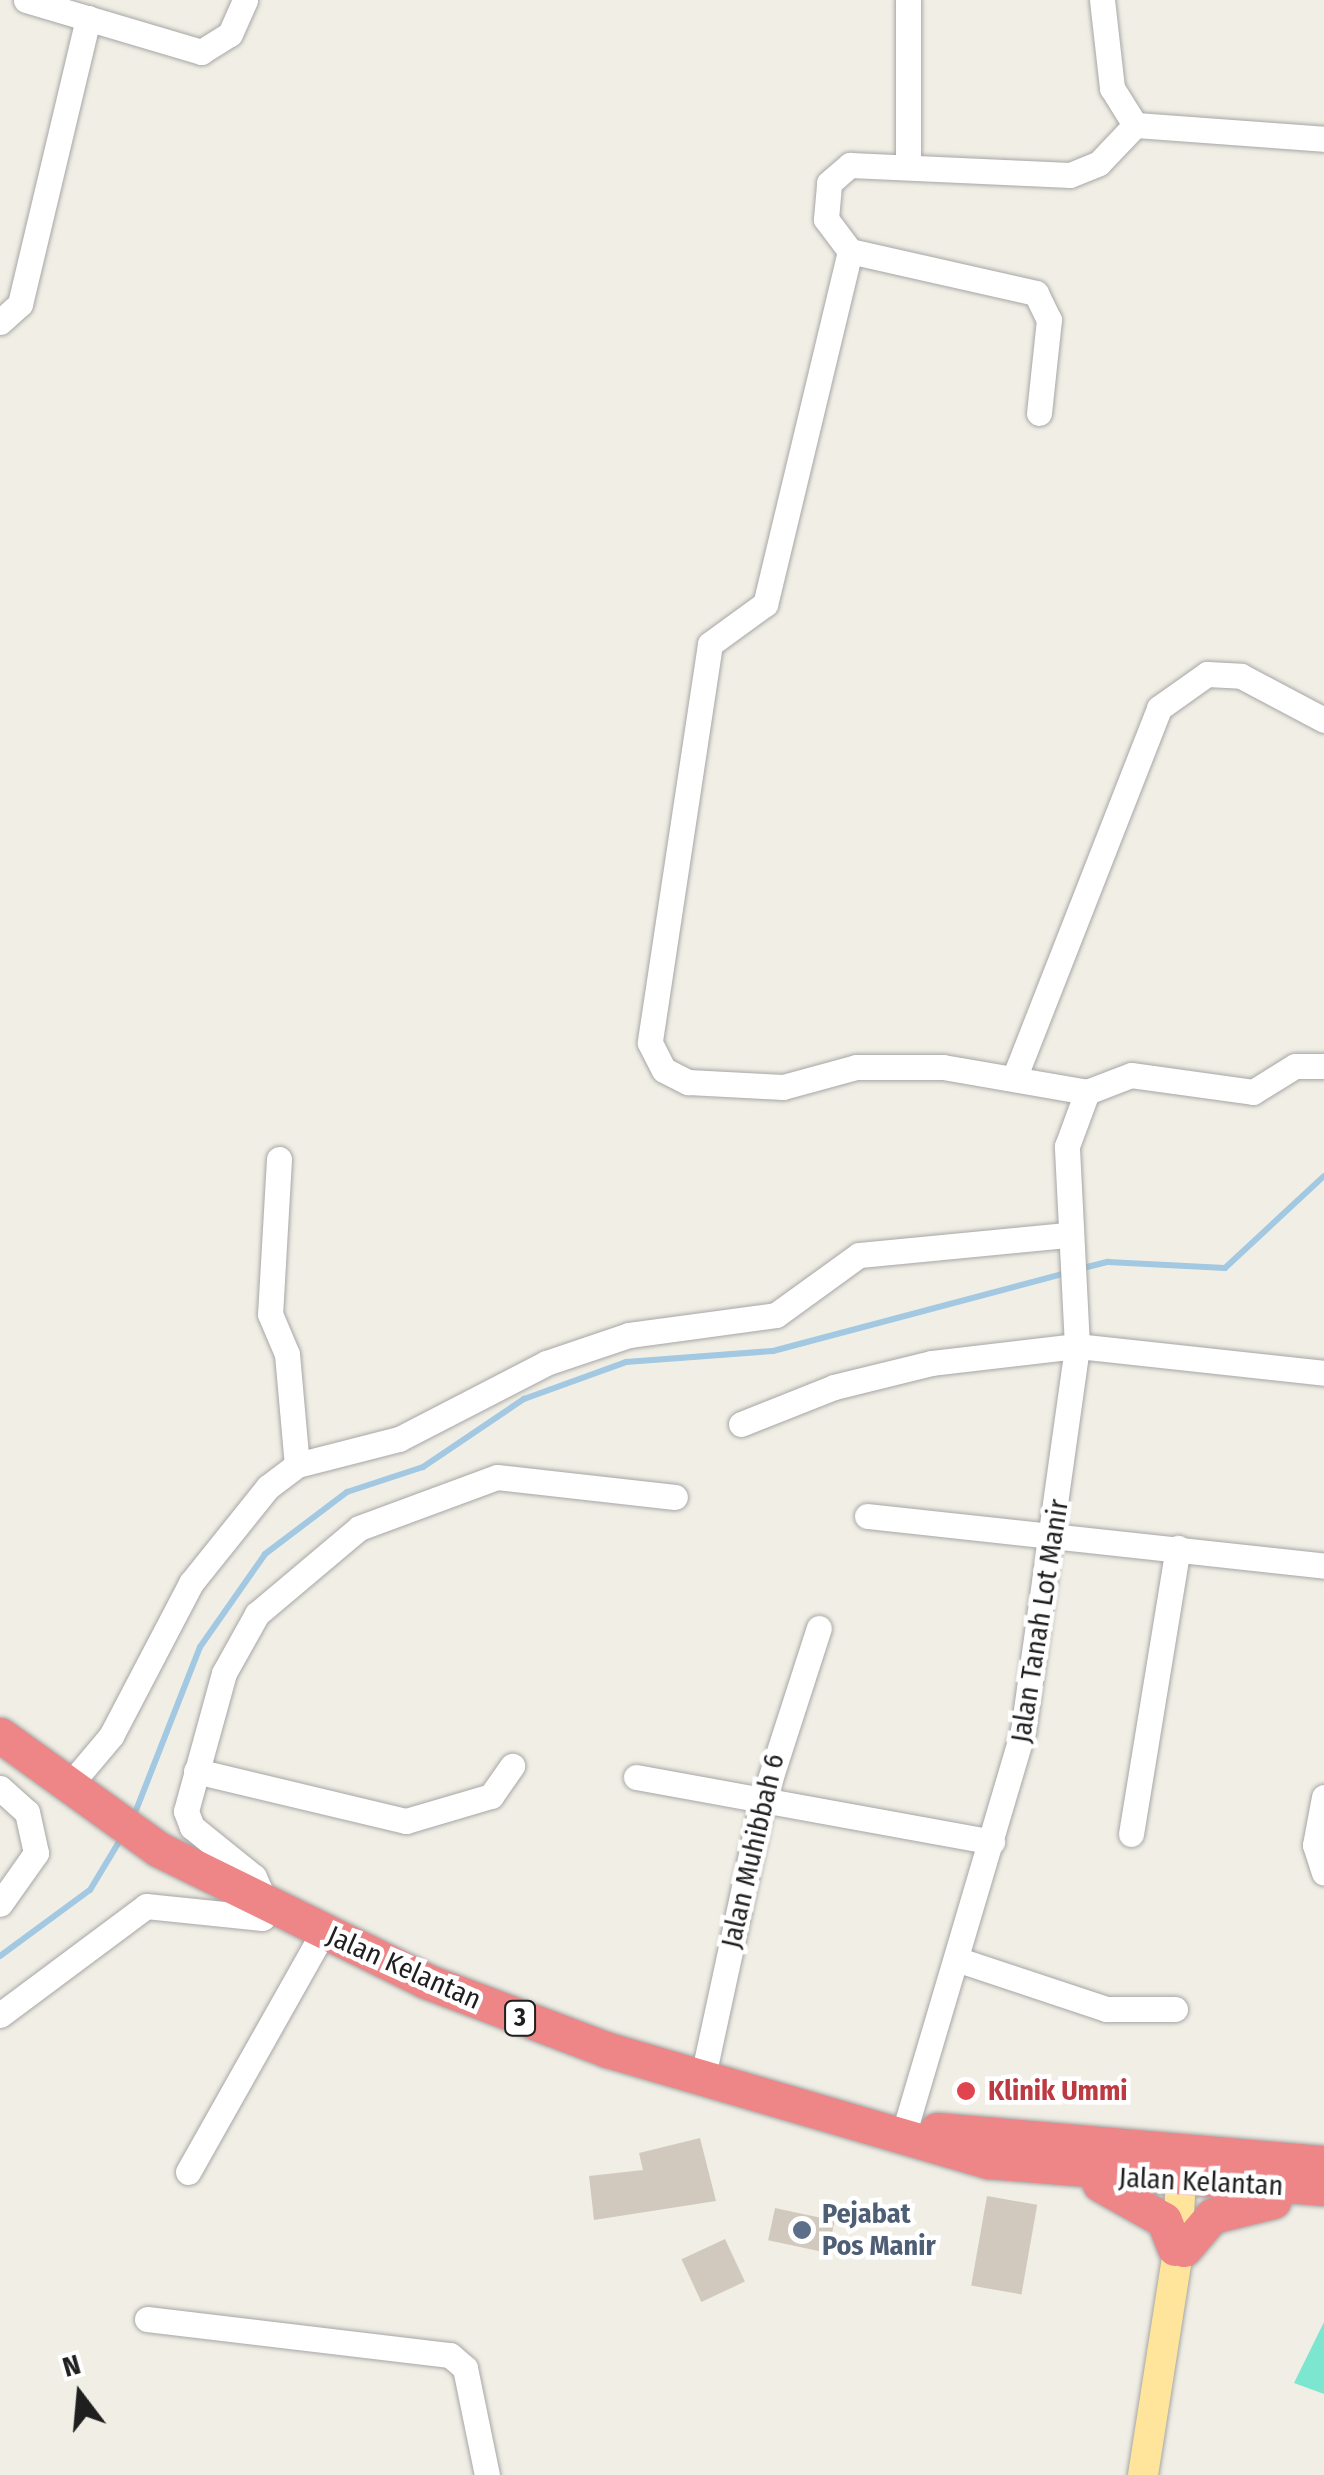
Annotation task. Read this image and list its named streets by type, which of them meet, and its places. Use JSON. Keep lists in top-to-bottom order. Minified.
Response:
{"streets":{"highway":["Jalan Kelantan","3"],"street":["Jalan Tanah Lot Manir","Jalan Muhibbah 6"]},"crossings":[["Jalan Tanah Lot Manir","Jalan Kelantan"],["Jalan Muhibbah 6","Jalan Kelantan"]],"places":["Klinik Ummi","Pejabat Pos Manir"],"north":"top"}
